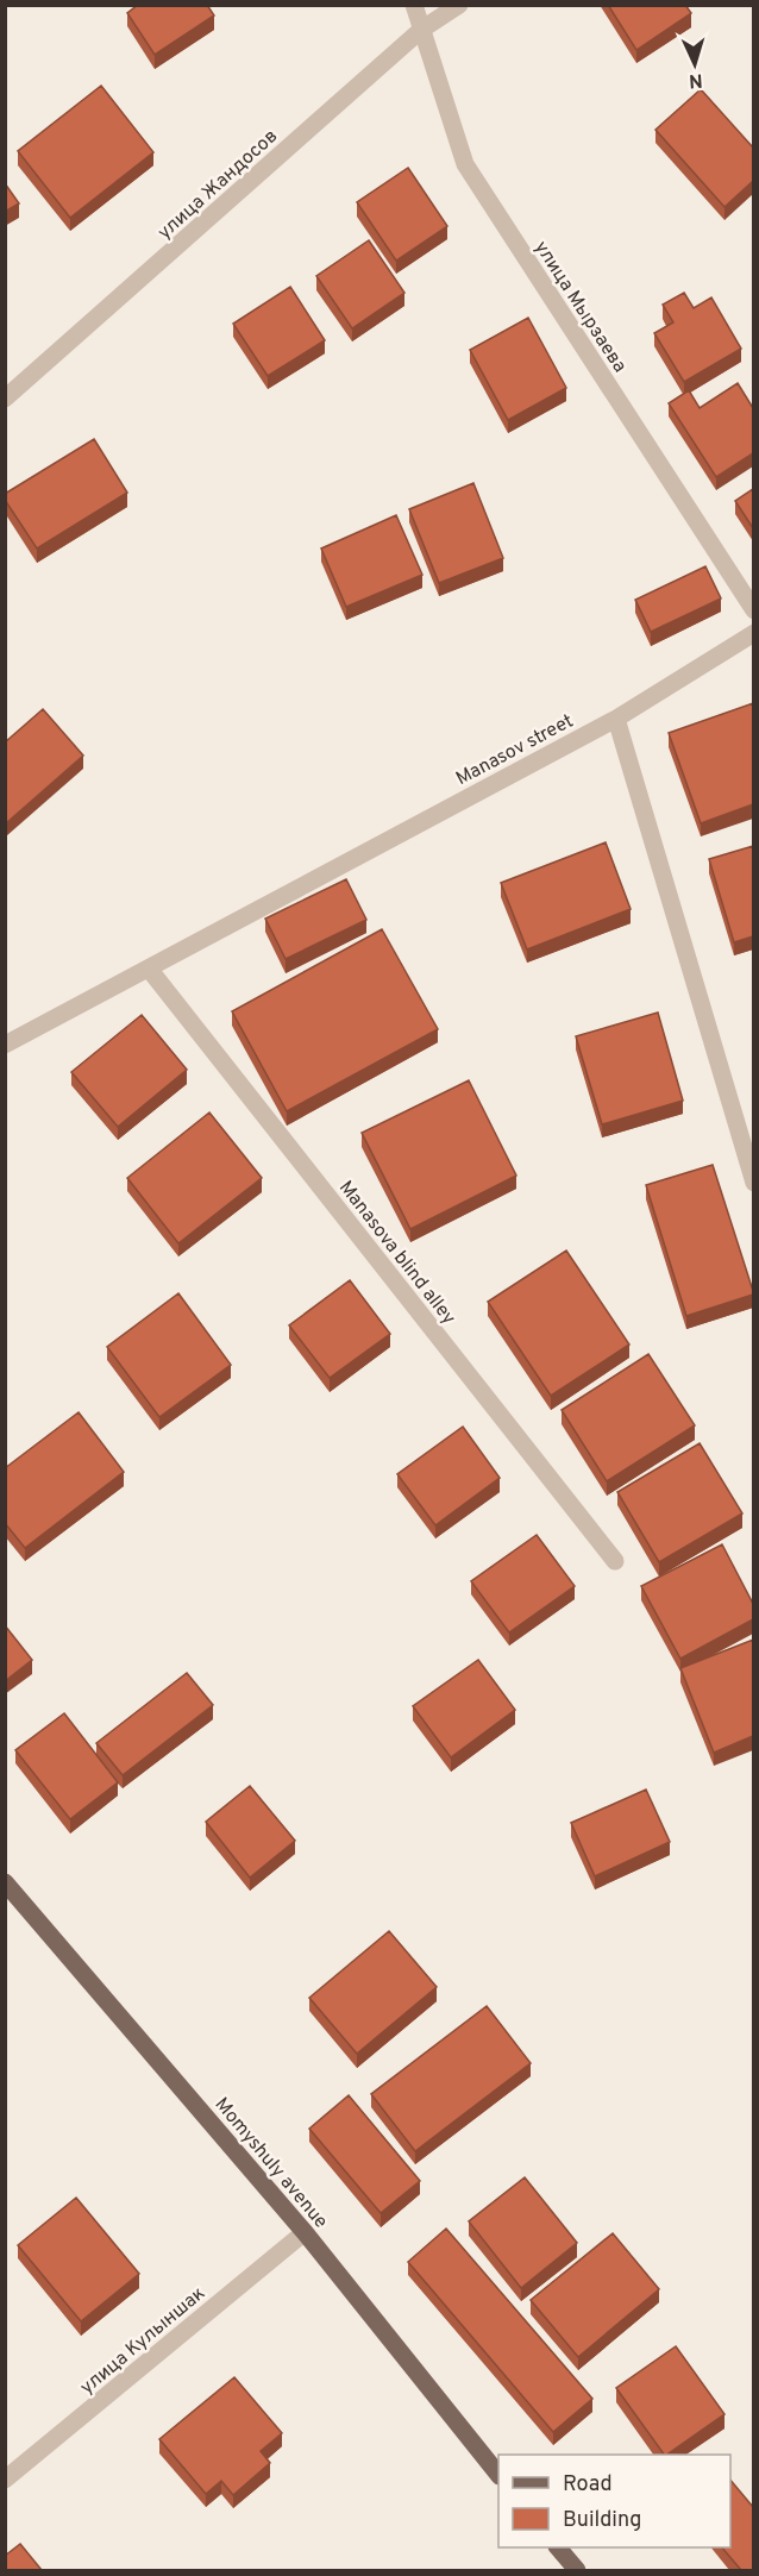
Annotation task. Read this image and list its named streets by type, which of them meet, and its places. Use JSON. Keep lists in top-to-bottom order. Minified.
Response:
{"streets":{"main road":["Momyshuly avenue"],"street":["улица Жандосов","улица Мырзаева","Manasov street","Manasova blind alley","улица Кулыншак"]},"crossings":[["улица Жандосов","улица Мырзаева"],["Manasov street","Manasova blind alley"],["Momyshuly avenue","улица Кулыншак"]],"legend":["Road","Building"],"north":"bottom"}
